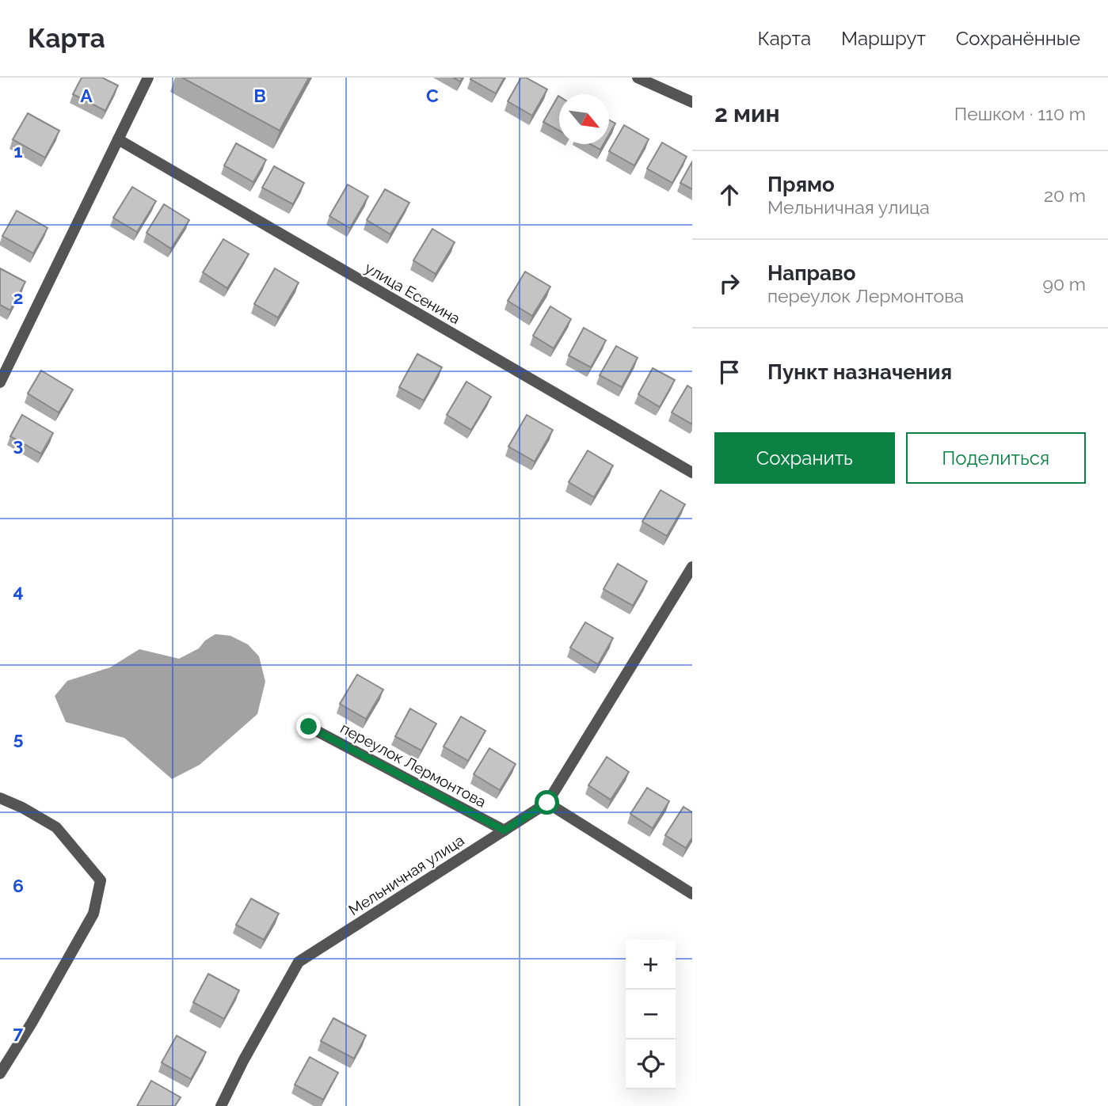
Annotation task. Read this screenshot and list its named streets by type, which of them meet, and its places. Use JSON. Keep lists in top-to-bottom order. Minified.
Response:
{"streets":{"street":["улица Есенина","переулок Лермонтова","Мельничная улица"]},"crossings":[["переулок Лермонтова","Мельничная улица"]],"north":"bottom right","page":{"header":"Карта","nav":["Карта","Маршрут","Сохранённые"],"heading":["2 мин","Пешком · 110 m"],"list":[["Прямо","Мельничная улица","20 m"],["Направо","переулок Лермонтова","90 m"],"Пункт назначения"],"buttons":["Сохранить","Поделиться"],"map_buttons":["+","−"]},"grid":{"columns":["A","B","C"],"rows":["1","2","3","4","5","6","7"]}}
